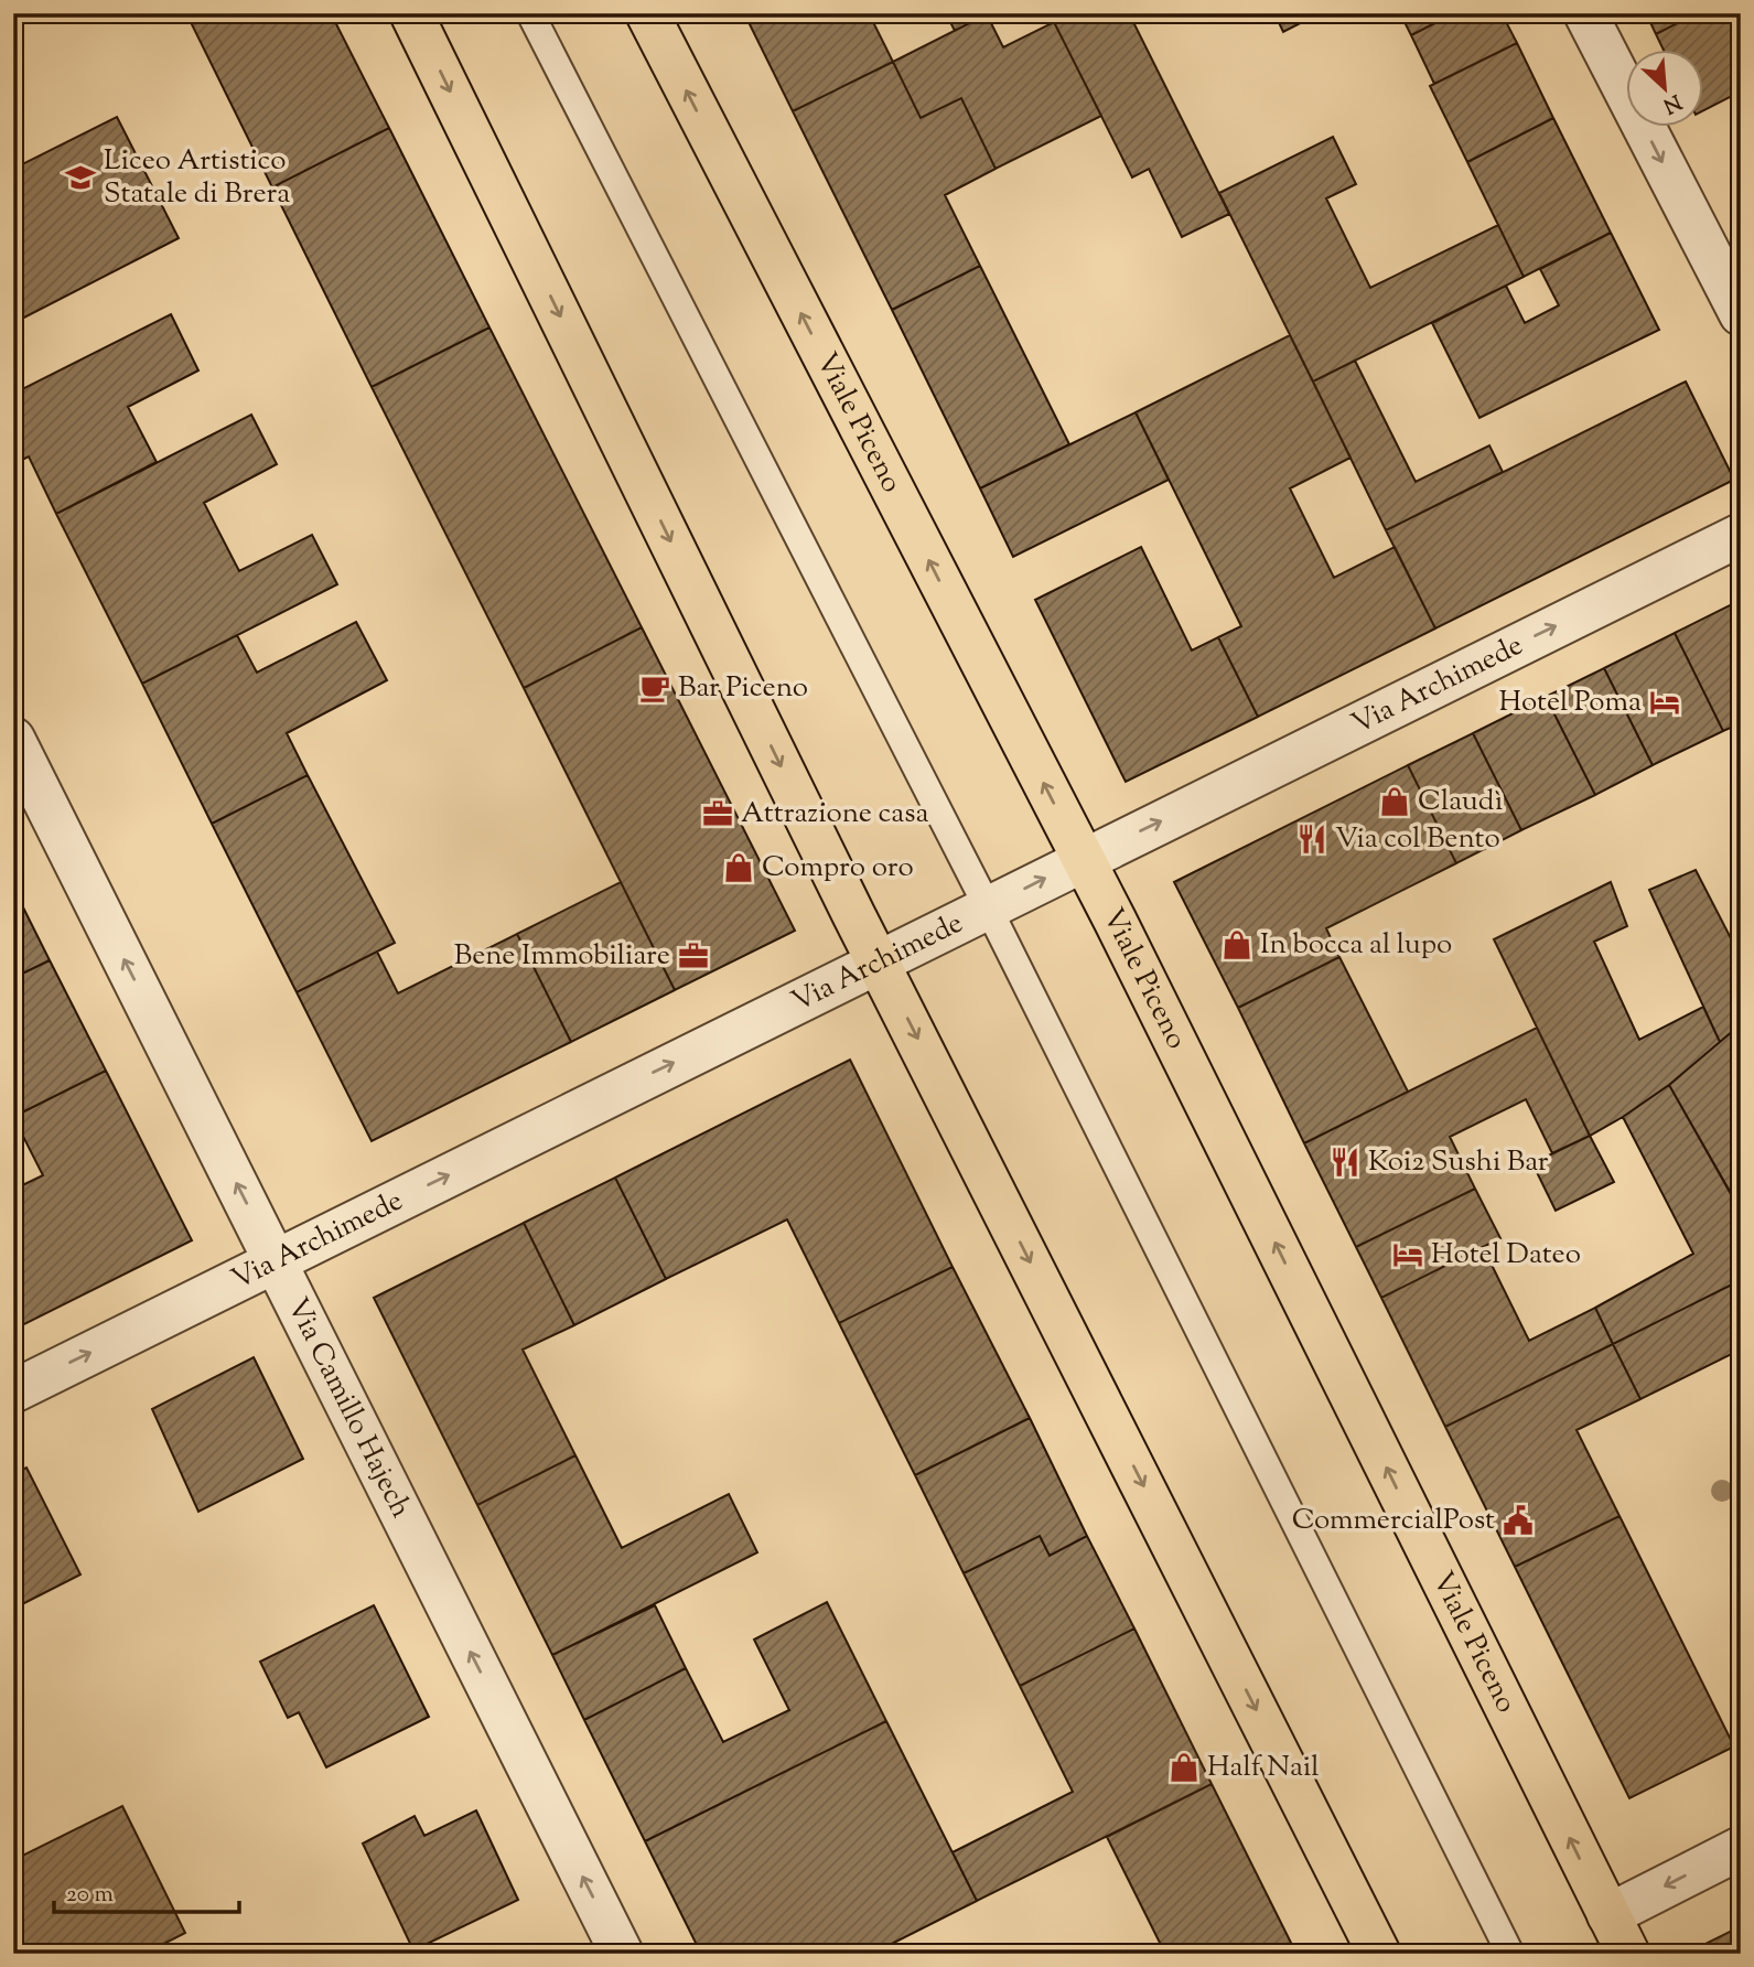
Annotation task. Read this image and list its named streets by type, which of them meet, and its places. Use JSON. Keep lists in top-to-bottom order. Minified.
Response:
{"streets":{"main road":["Viale Piceno"],"street":["Via Archimede","Via Camillo Hajech"]},"crossings":[["Viale Piceno","Via Archimede"],["Via Archimede","Via Camillo Hajech"]],"one_way":["Via Archimede","Via Camillo Hajech"],"places":{"school or university":["Liceo Artistico Statale di Brera"],"cafe":["Bar Piceno"],"hotel":["Hotel Poma","Hotel Dateo"],"shop":["Claudì","Compro oro","In bocca al lupo","Half Nail"],"office":["Attrazione casa","Bene Immobiliare"],"restaurant":["Via col Bento","Koi2 Sushi Bar"],"public building":["CommercialPost"]},"scale_bar":"20 m","north":"bottom right"}
